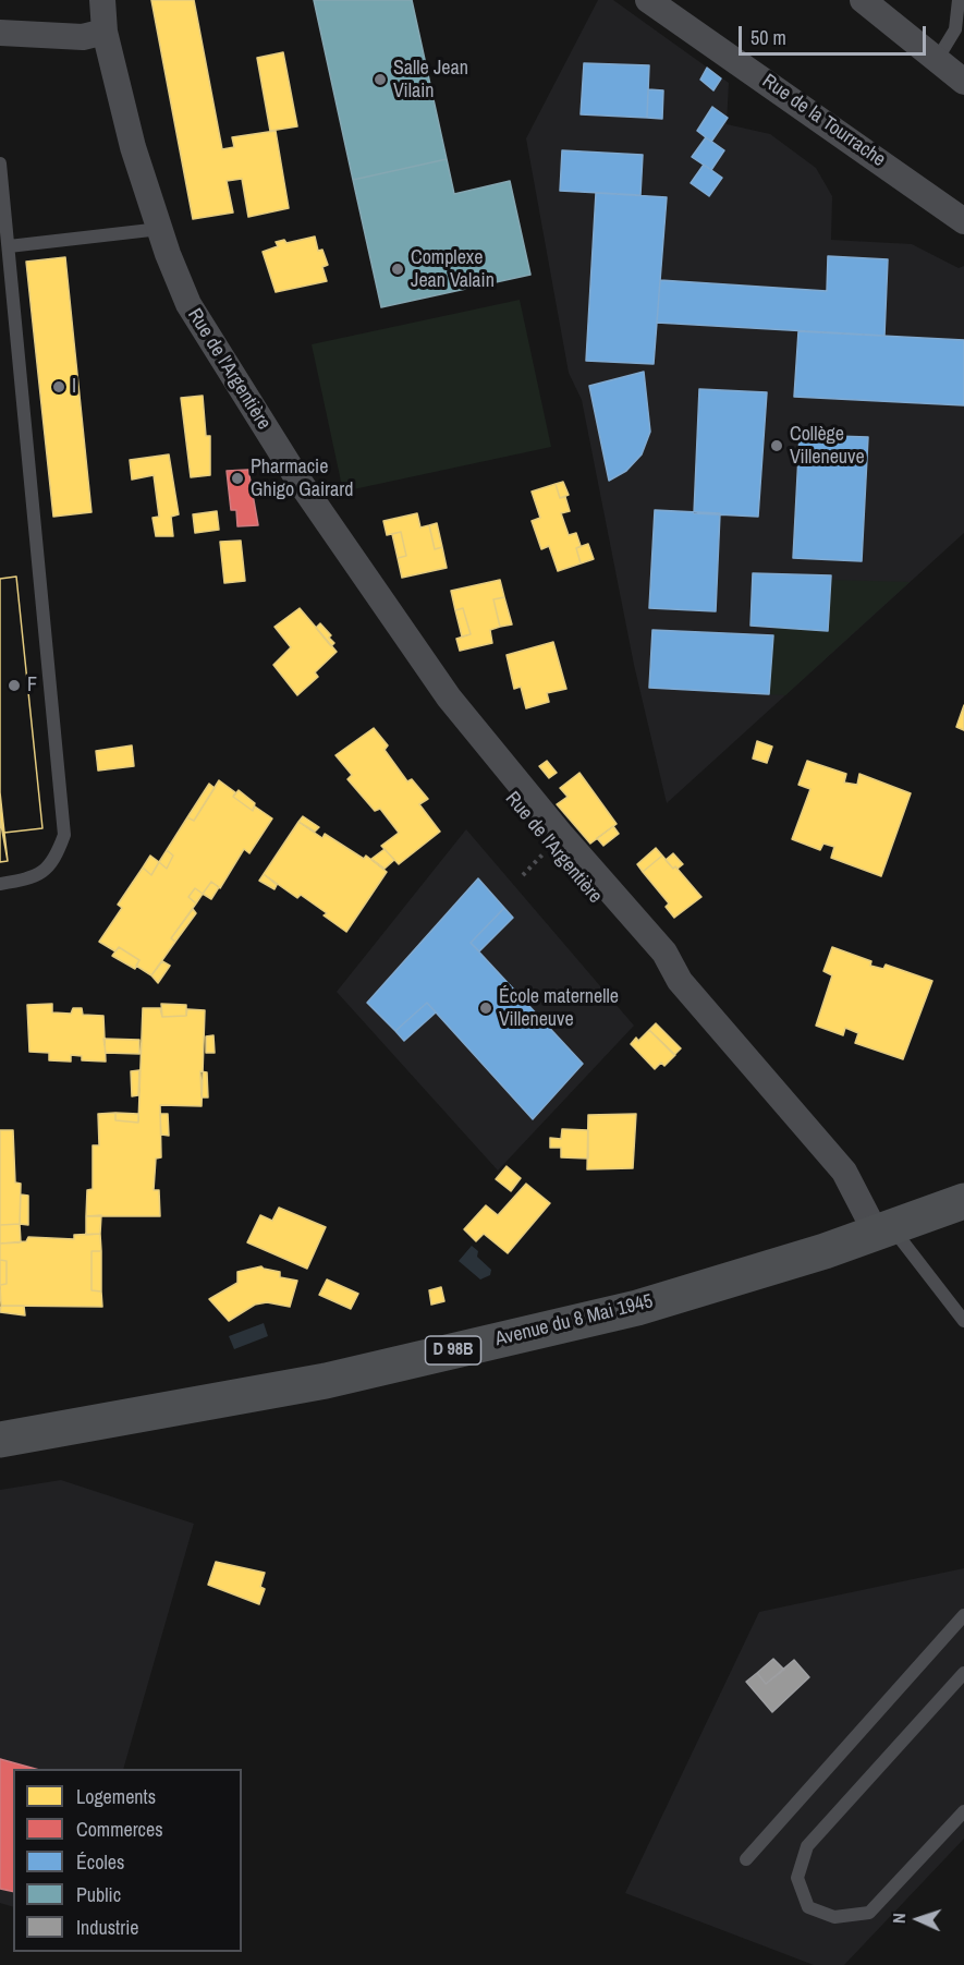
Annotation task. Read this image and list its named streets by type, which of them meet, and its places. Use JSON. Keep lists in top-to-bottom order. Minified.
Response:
{"streets":{"main road":["Avenue du 8 Mai 1945","D 98B"],"street":["Rue de la Tourrache","Rue de l'Argentière"]},"crossings":[["Rue de l'Argentière","Avenue du 8 Mai 1945"]],"places":["Salle Jean Vilain","Complexe Jean Valain","I","Collège Villeneuve","Pharmacie Ghigo Gairard","F","École maternelle Villeneuve"],"legend":["Logements","Commerces","Écoles","Public","Industrie"],"scale_bar":"50 m","north":"left"}
